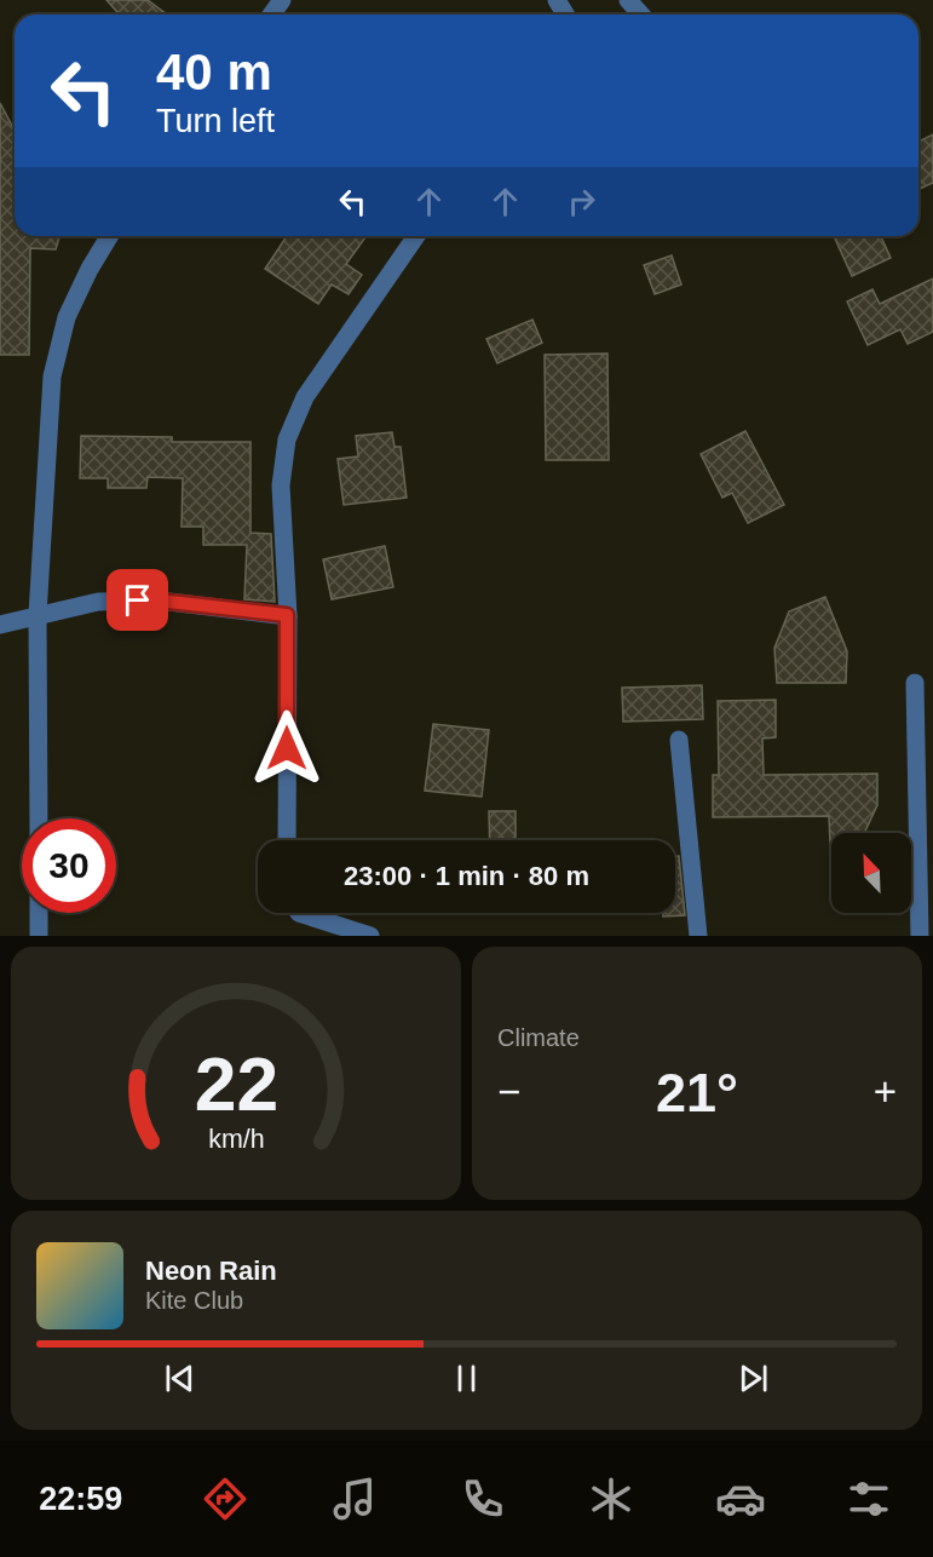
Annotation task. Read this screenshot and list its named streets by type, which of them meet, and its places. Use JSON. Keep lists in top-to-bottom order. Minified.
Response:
{"north":"top left","page":{"turn":["40 m","Turn left"],"limit":"30","trip":"23:00 · 1 min · 80 m","tile":"Climate","heat":["−","21°","+"],"song":["Neon Rain","Kite Club"],"tabs":"22:59","gauge":["22","km/h"]}}
